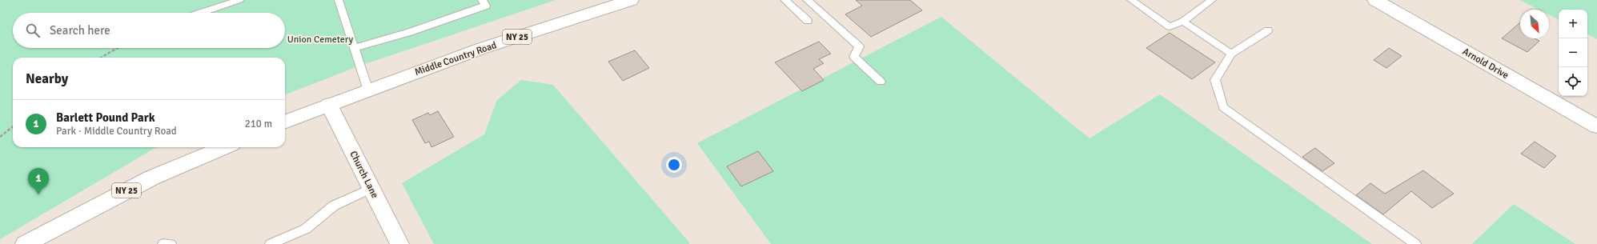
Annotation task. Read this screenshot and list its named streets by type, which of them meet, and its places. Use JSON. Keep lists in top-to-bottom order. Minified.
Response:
{"streets":{"main road":["NY 25","Middle Country Road","Arnold Drive","Church Lane"]},"crossings":[["Middle Country Road","Church Lane"]],"parks":["Union Cemetery"],"north":"bottom right","page":{"map_buttons":["+","−"],"search":"Search here","heading":"Nearby","list":[{"mark":"1","name":"Barlett Pound Park","note":"Park · Middle Country Road","value":"210 m"}],"pins":"1"}}
